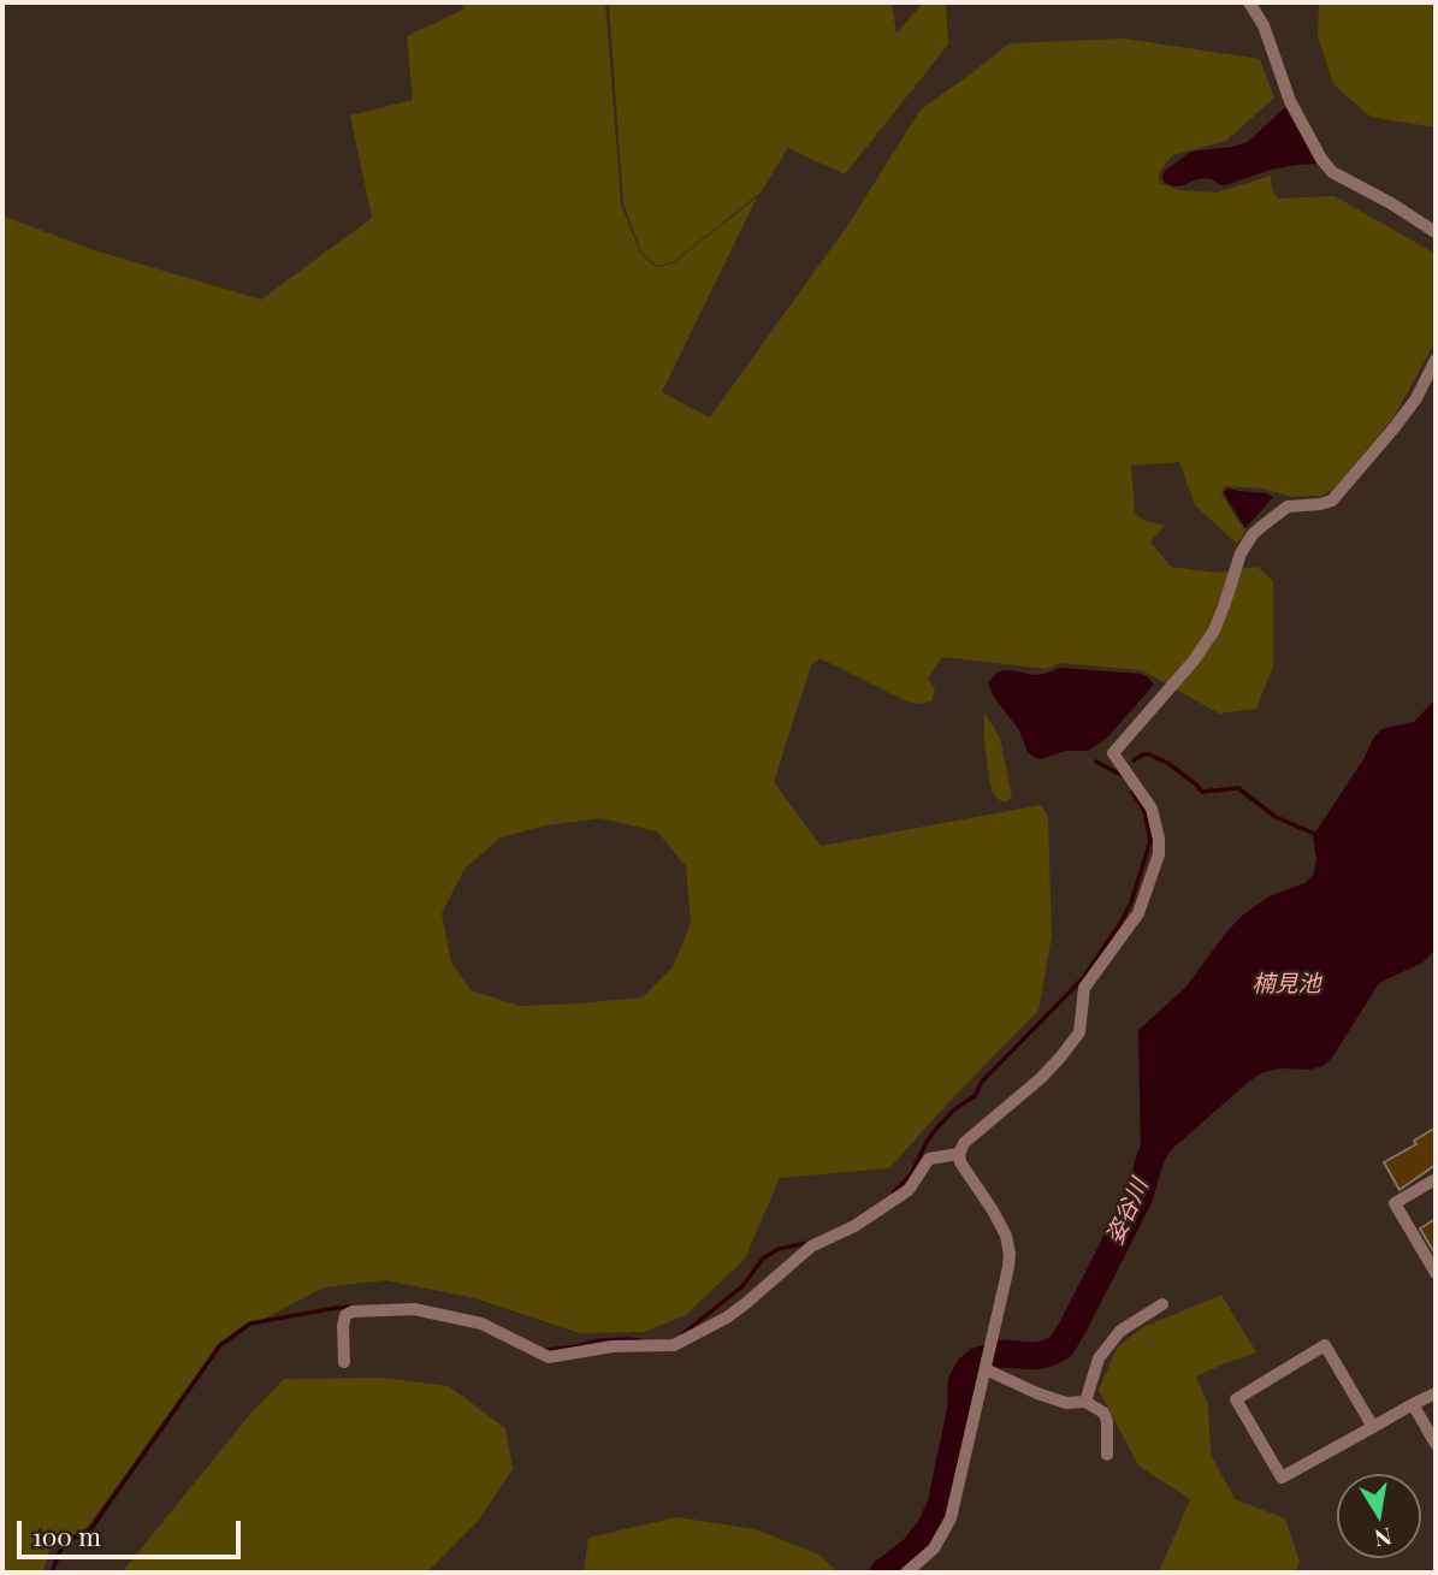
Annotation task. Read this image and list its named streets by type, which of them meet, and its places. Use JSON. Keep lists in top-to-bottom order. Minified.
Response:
{"water":["楠見池","姿谷川"],"scale_bar":"100 m","north":"bottom"}
